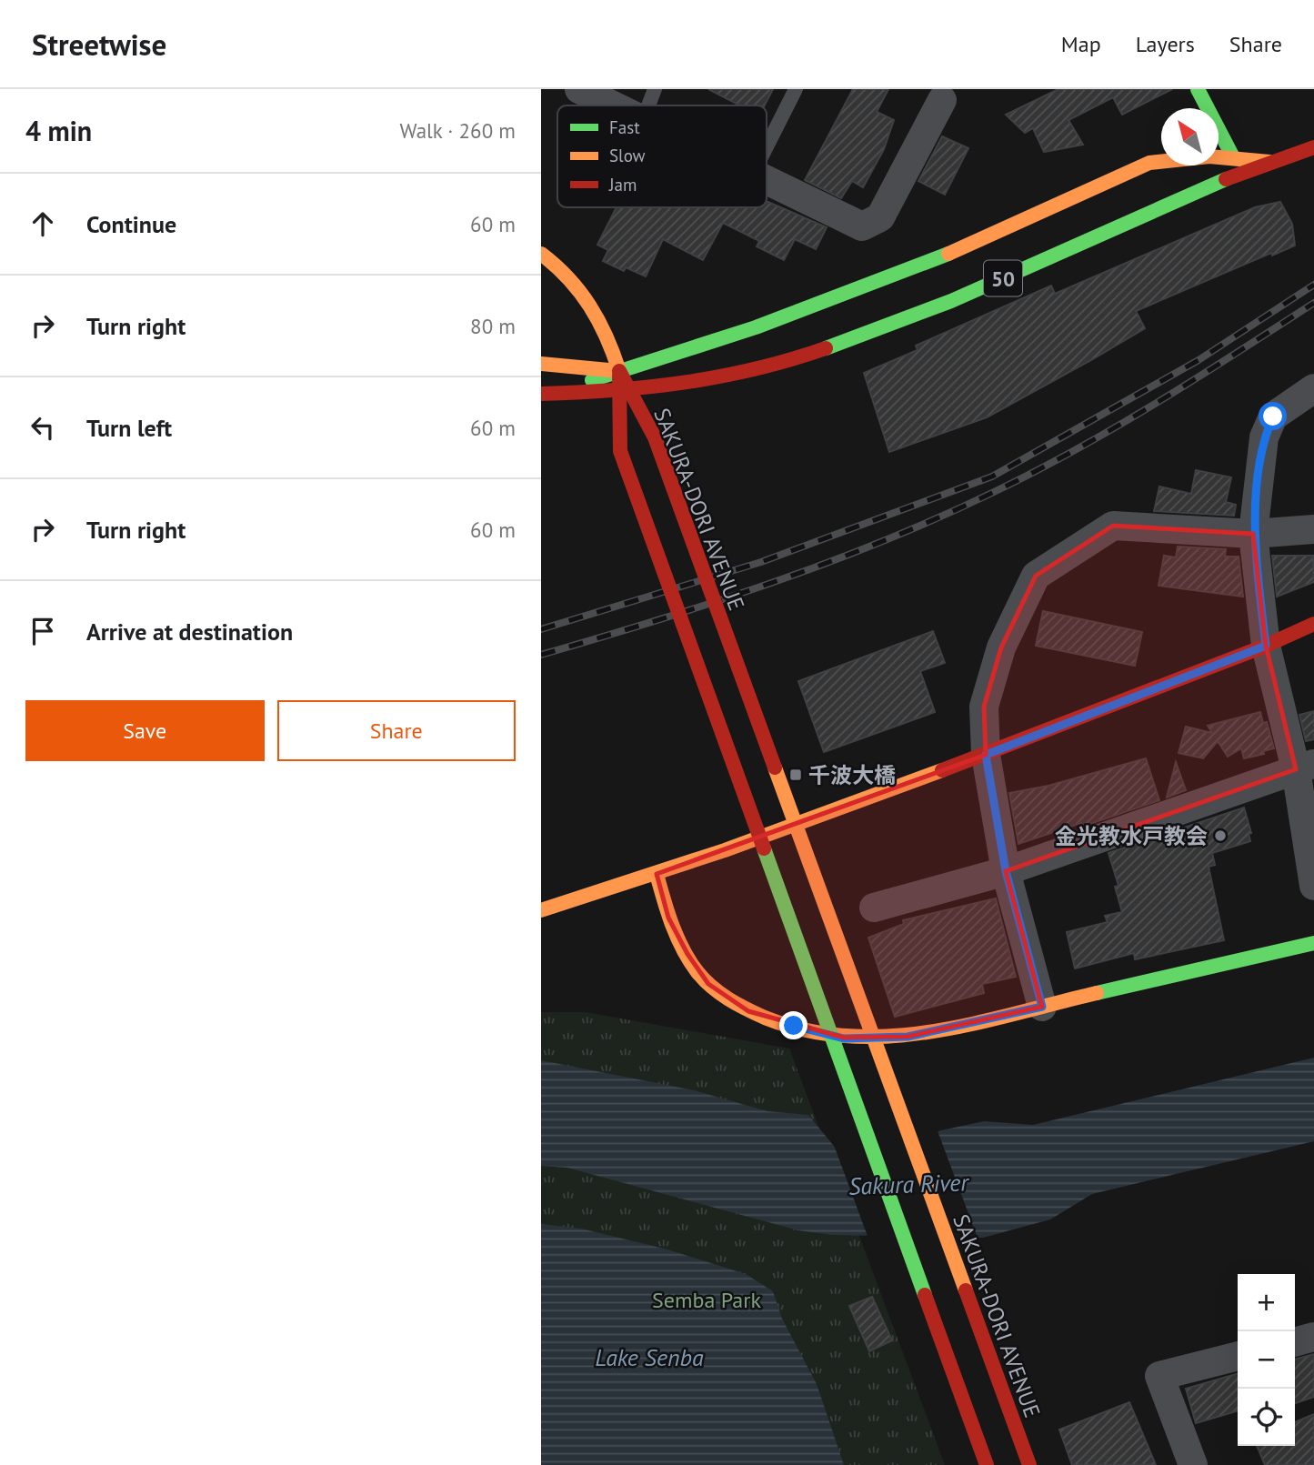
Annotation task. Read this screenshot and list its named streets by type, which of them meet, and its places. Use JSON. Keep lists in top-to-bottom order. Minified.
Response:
{"streets":{"street":["50","SAKURA-DORI AVENUE"]},"water":["Sakura River","Lake Senba"],"parks":["Semba Park"],"places":{"transit":["千波大橋"],"other":["金光教水戸教会"]},"legend":["Fast","Slow","Jam"],"north":"top left","page":{"header":"Streetwise","nav":["Map","Layers","Share"],"heading":["4 min","Walk · 260 m"],"list":[["Continue","60 m"],["Turn right","80 m"],["Turn left","60 m"],["Turn right","60 m"],"Arrive at destination"],"buttons":["Save","Share"],"map_buttons":["+","−"]}}
